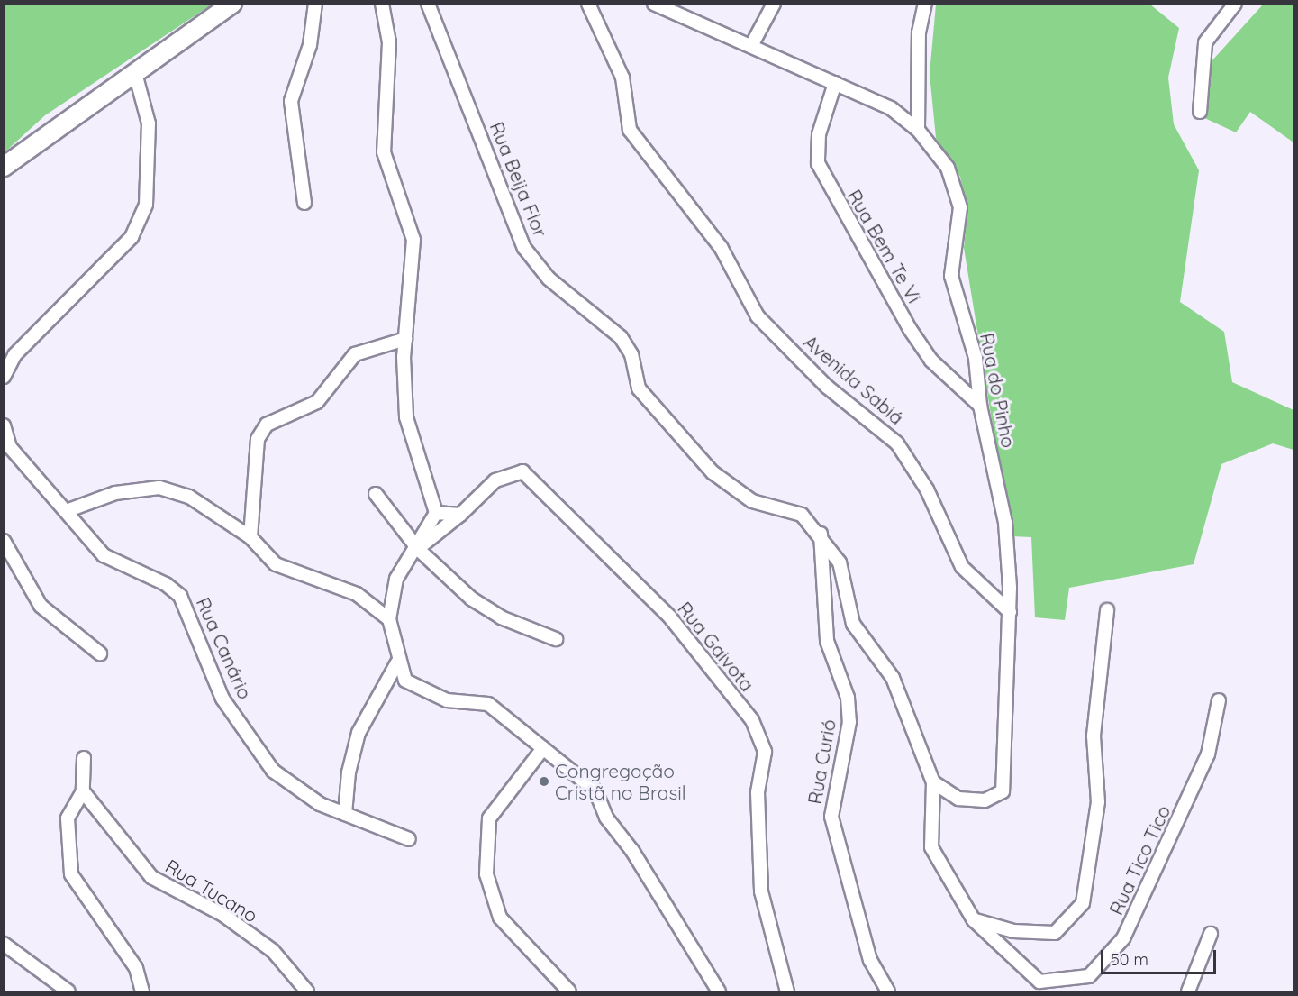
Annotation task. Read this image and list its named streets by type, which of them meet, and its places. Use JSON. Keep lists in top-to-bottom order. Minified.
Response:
{"streets":{"street":["Rua Beija Flor","Rua Bem Te Vi","Avenida Sabiá","Rua do Pinho","Rua Gaivota","Rua Canário","Rua Curió","Rua Tico Tico","Rua Tucano"]},"crossings":[["Rua Beija Flor","Rua do Pinho"],["Rua Beija Flor","Rua Curió"],["Rua Beija Flor","Rua Tico Tico"],["Rua Bem Te Vi","Rua do Pinho"],["Avenida Sabiá","Rua do Pinho"]],"places":["Congregação Cristã no Brasil"],"scale_bar":"50 m"}
